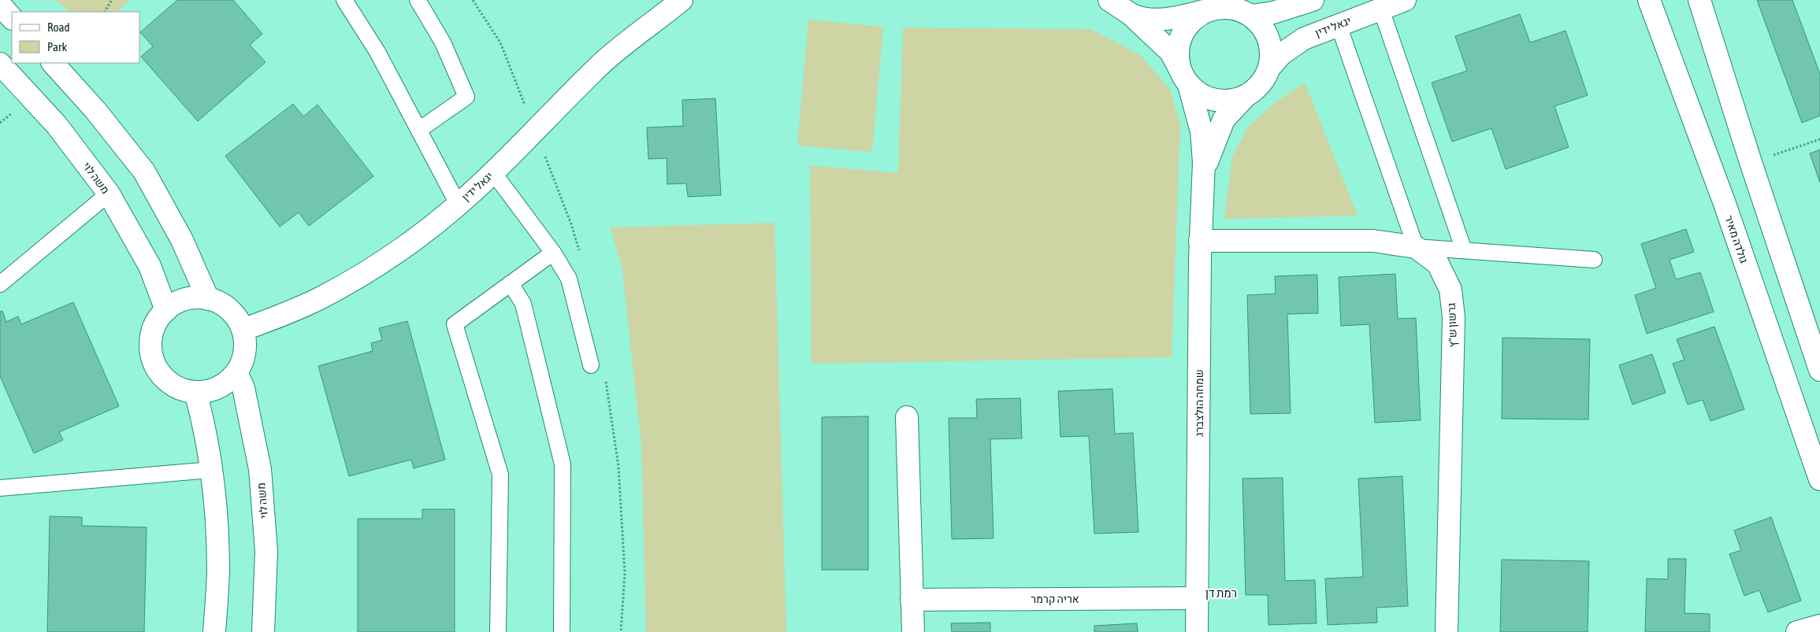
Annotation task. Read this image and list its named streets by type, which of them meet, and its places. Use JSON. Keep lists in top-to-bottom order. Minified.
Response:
{"streets":{"street":["יגאל ידין","משה לוי","גולדה מאיר","גרשון ש\"ץ","שמחה הולצברג","אריה קרמר"]},"crossings":[["יגאל ידין","משה לוי"],["יגאל ידין","שמחה הולצברג"],["גרשון ש\"ץ","שמחה הולצברג"],["שמחה הולצברג","אריה קרמר"]],"districts":["רמת דן"],"legend":["Road","Park"]}
